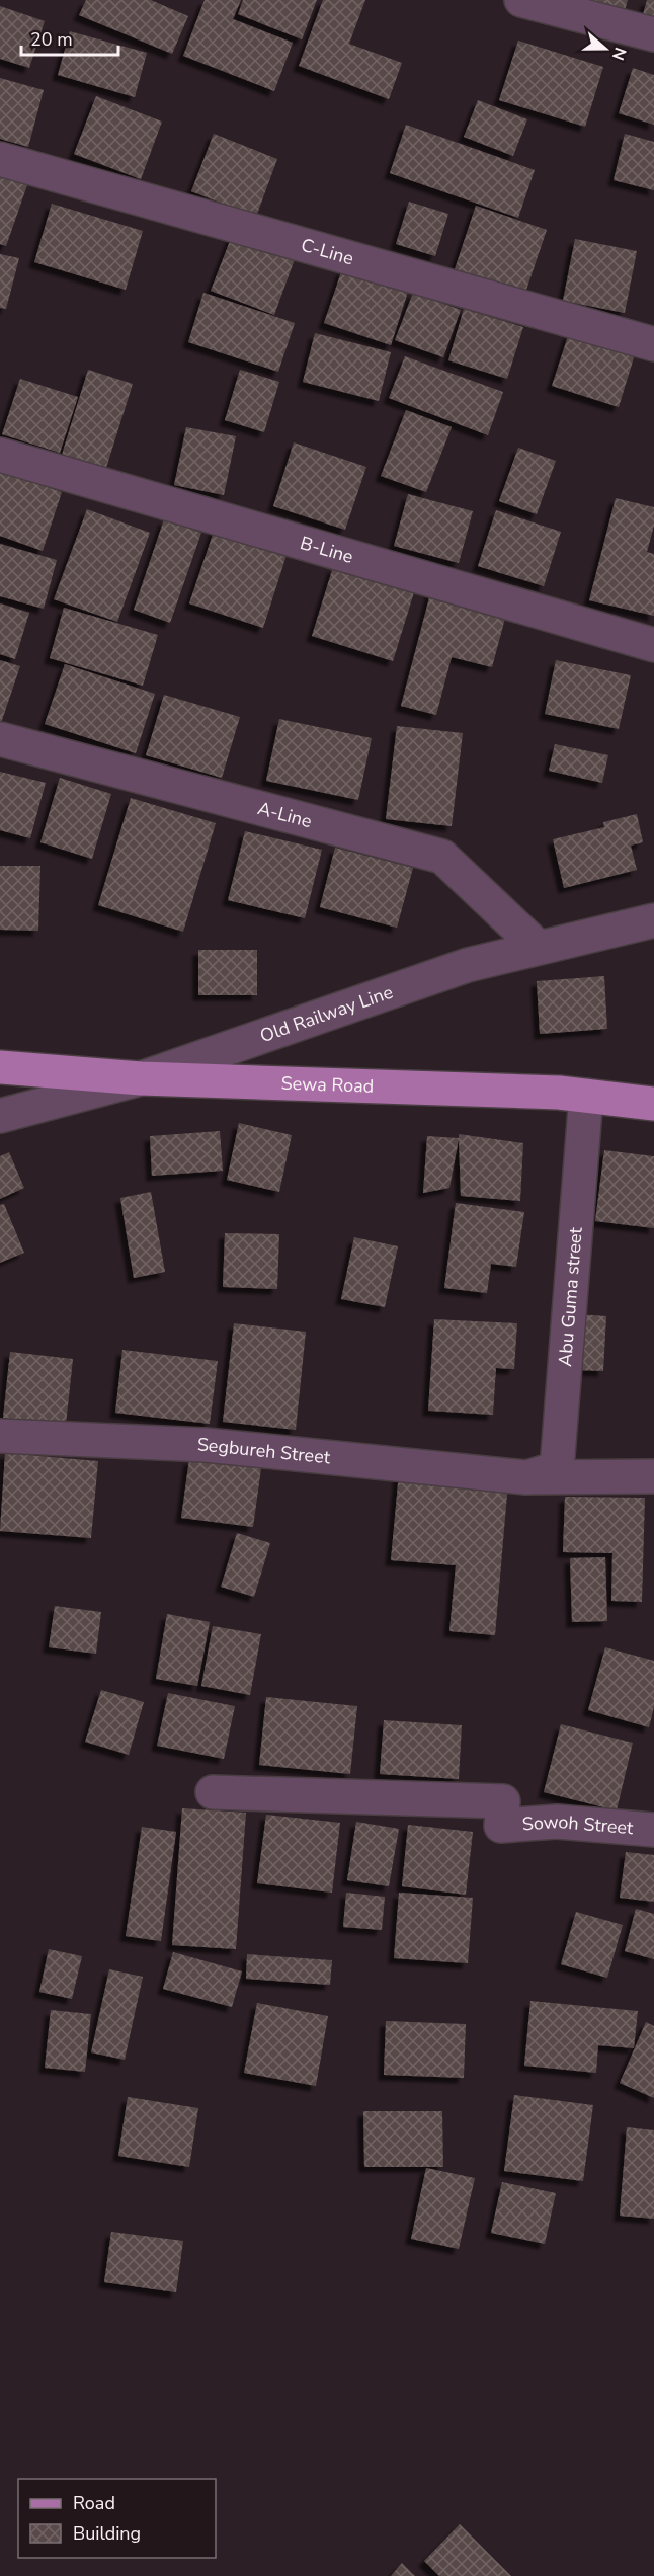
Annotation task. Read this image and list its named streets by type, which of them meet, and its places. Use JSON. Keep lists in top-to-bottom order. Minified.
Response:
{"streets":{"main road":["Sewa Road"],"street":["C-Line","B-Line","A-Line","Old Railway Line","Abu Guma street","Segbureh Street","Sowoh Street"]},"crossings":[["A-Line","Old Railway Line"],["Old Railway Line","Sewa Road"],["Sewa Road","Abu Guma street"],["Abu Guma street","Segbureh Street"]],"legend":["Road","Building"],"scale_bar":"20 m","north":"right"}
